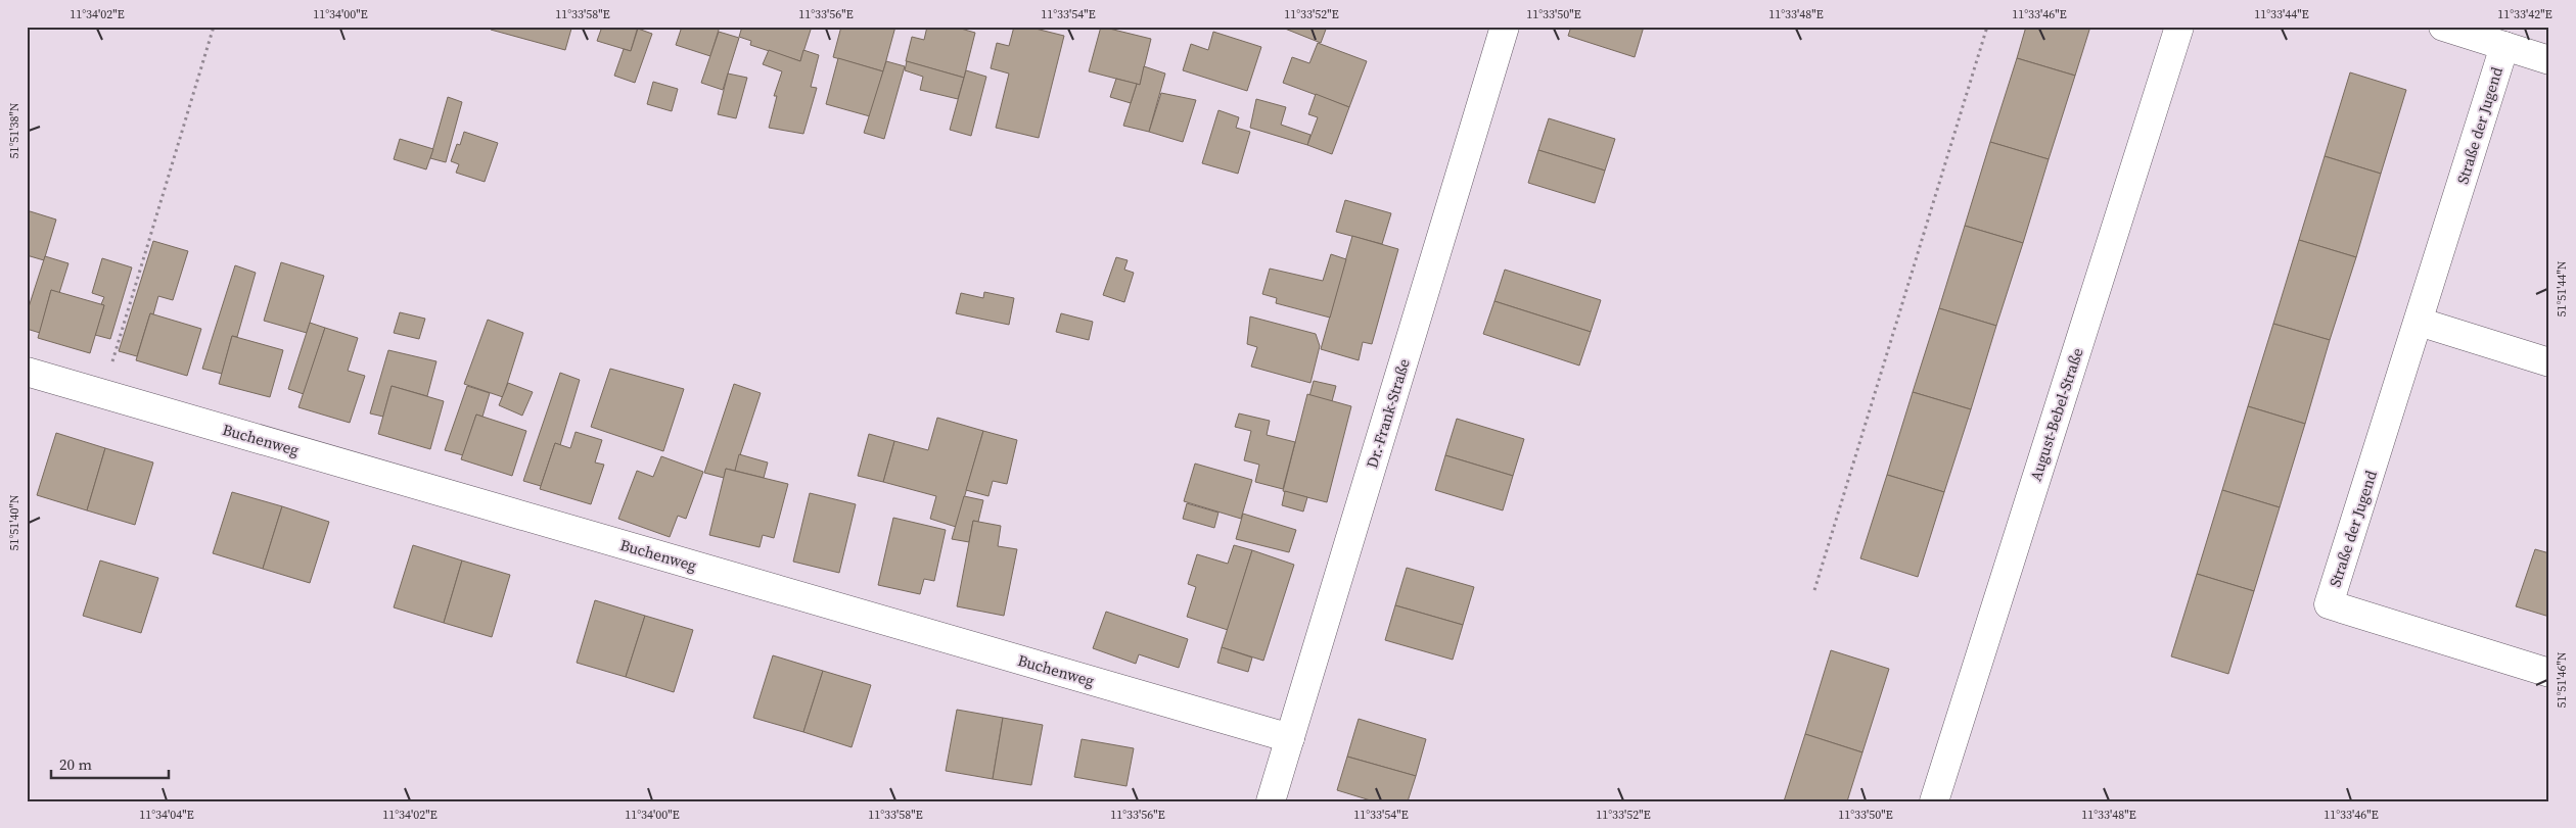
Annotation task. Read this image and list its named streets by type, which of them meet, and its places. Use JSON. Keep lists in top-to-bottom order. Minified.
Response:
{"streets":{"street":["Straße der Jugend","Dr.-Frank-Straße","August-Bebel-Straße","Buchenweg"]},"crossings":[["Dr.-Frank-Straße","Buchenweg"]],"scale_bar":"20 m","coordinates":["11°34'02\"E","11°34'00\"E","11°33'58\"E","11°33'56\"E","11°33'54\"E","11°33'52\"E","11°33'50\"E","11°33'48\"E","11°33'46\"E","11°33'44\"E","11°33'42\"E","51°51'38\"N","51°51'44\"N","51°51'40\"N","51°51'46\"N","11°34'04\"E"]}
